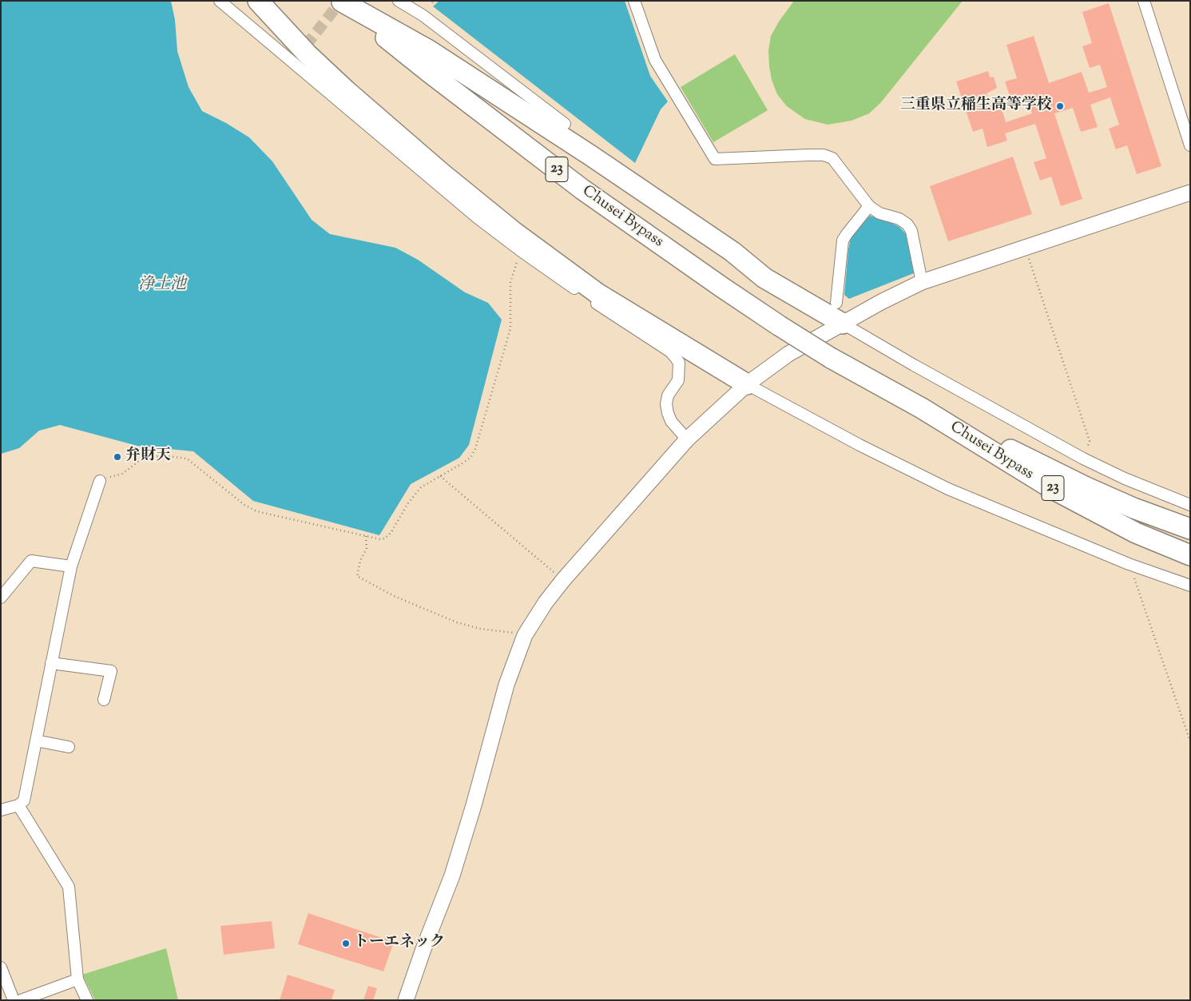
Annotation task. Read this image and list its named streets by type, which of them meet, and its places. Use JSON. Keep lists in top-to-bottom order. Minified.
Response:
{"streets":{"highway":["23","Chusei Bypass"]},"water":["浄土池"],"places":["三重県立稲生高等学校","弁財天","トーエネック"]}
